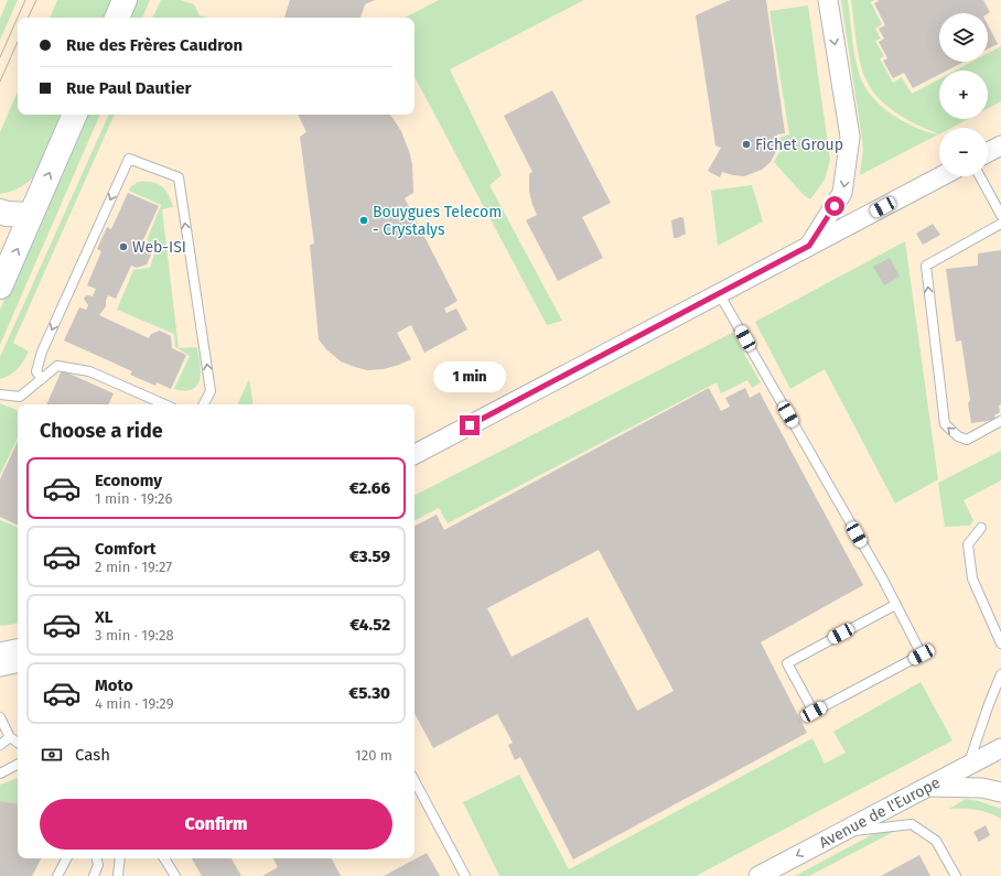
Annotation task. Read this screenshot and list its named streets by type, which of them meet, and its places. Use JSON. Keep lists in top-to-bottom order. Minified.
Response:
{"streets":{"street":["Avenue de l'Europe"]},"places":["Fichet Group","Bouygues Telecom - Crystalys","Web-ISI"],"page":{"map_buttons":["+","−"],"banner":["Rue des Frères Caudron","Rue Paul Dautier"],"bubble":"1 min","heading":"Choose a ride","list":[{"name":"Economy","note":"1 min · 19:26","value":"€2.66"},{"name":"Comfort","note":"2 min · 19:27","value":"€3.59"},{"name":"XL","note":"3 min · 19:28","value":"€4.52"},{"name":"Moto","note":"4 min · 19:29","value":"€5.30"}],"pay":["Cash","120 m"],"buttons":"Confirm"}}
